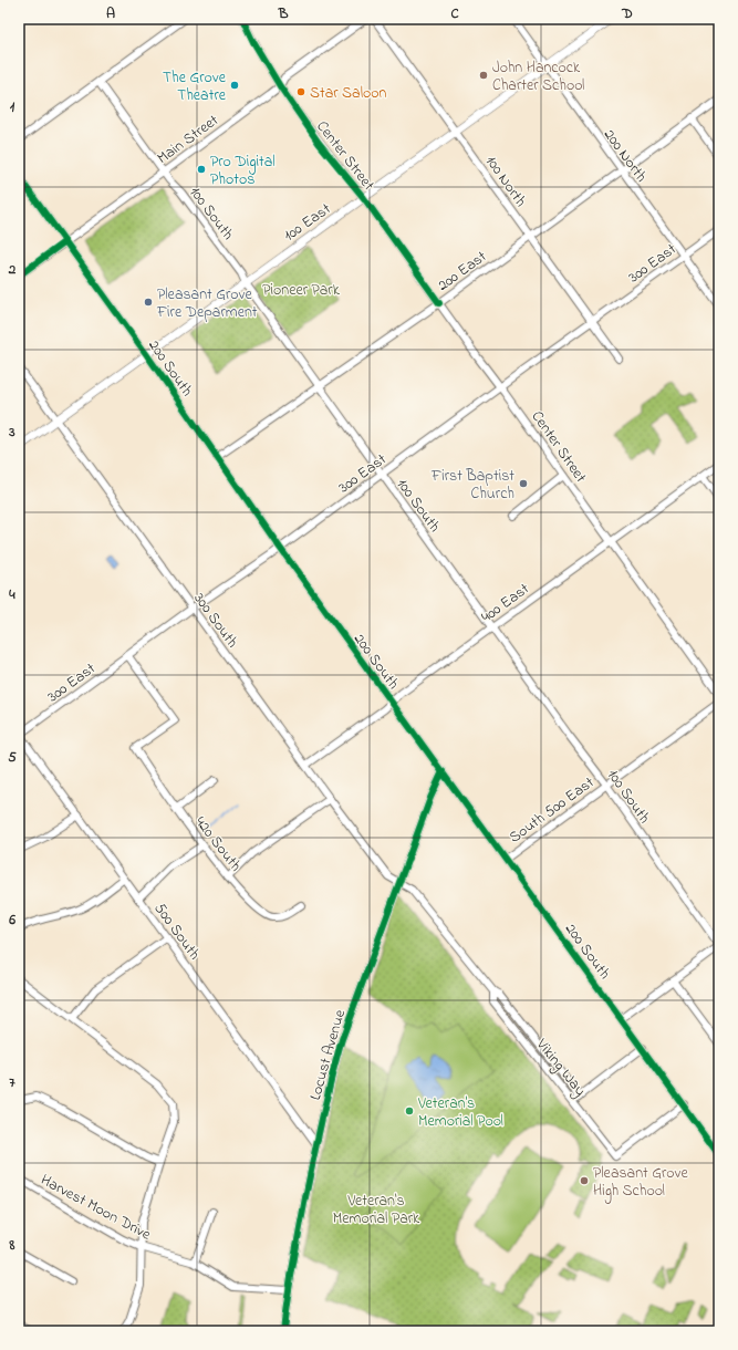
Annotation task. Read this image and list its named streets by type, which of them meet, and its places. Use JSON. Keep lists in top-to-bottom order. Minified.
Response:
{"streets":{"main road":["Center Street","100 East"],"street":["Main Street","200 North","100 North","100 South","300 East","200 East","200 South","400 East","300 South","South 500 East","420 South","500 South","Locust Avenue","Viking Way","Harvest Moon Drive"]},"crossings":[["Main Street","Center Street"],["Main Street","100 South"],["Main Street","200 South"],["Center Street","100 East"],["Center Street","300 East"],["Center Street","200 East"],["Center Street","400 East"],["200 North","100 East"],["200 North","300 East"],["200 North","200 East"],["100 North","100 East"],["100 North","300 East"],["100 North","200 East"],["100 South","100 East"],["100 South","300 East"],["100 South","200 East"],["100 South","400 East"],["100 South","South 500 East"],["100 East","200 South"],["100 East","300 South"],["300 East","200 South"],["300 East","300 South"],["300 East","420 South"],["300 East","500 South"],["200 East","200 South"],["200 South","400 East"],["200 South","South 500 East"],["200 South","Locust Avenue"],["200 South","Viking Way"],["400 East","300 South"],["300 South","Locust Avenue"],["300 South","Viking Way"],["500 South","Locust Avenue"],["Locust Avenue","Viking Way"],["Locust Avenue","Harvest Moon Drive"]],"parks":["Pioneer Park","Veteran's Memorial Park"],"places":["John Hancock Charter School","The Grove Theatre","Star Saloon","Pro Digital Photos","Pleasant Grove Fire Deparment","First Baptist Church","Veteran's Memorial Pool","Pleasant Grove High School"],"grid":{"columns":["A","B","C","D"],"rows":["1","2","3","4","5","6","7","8"]}}
